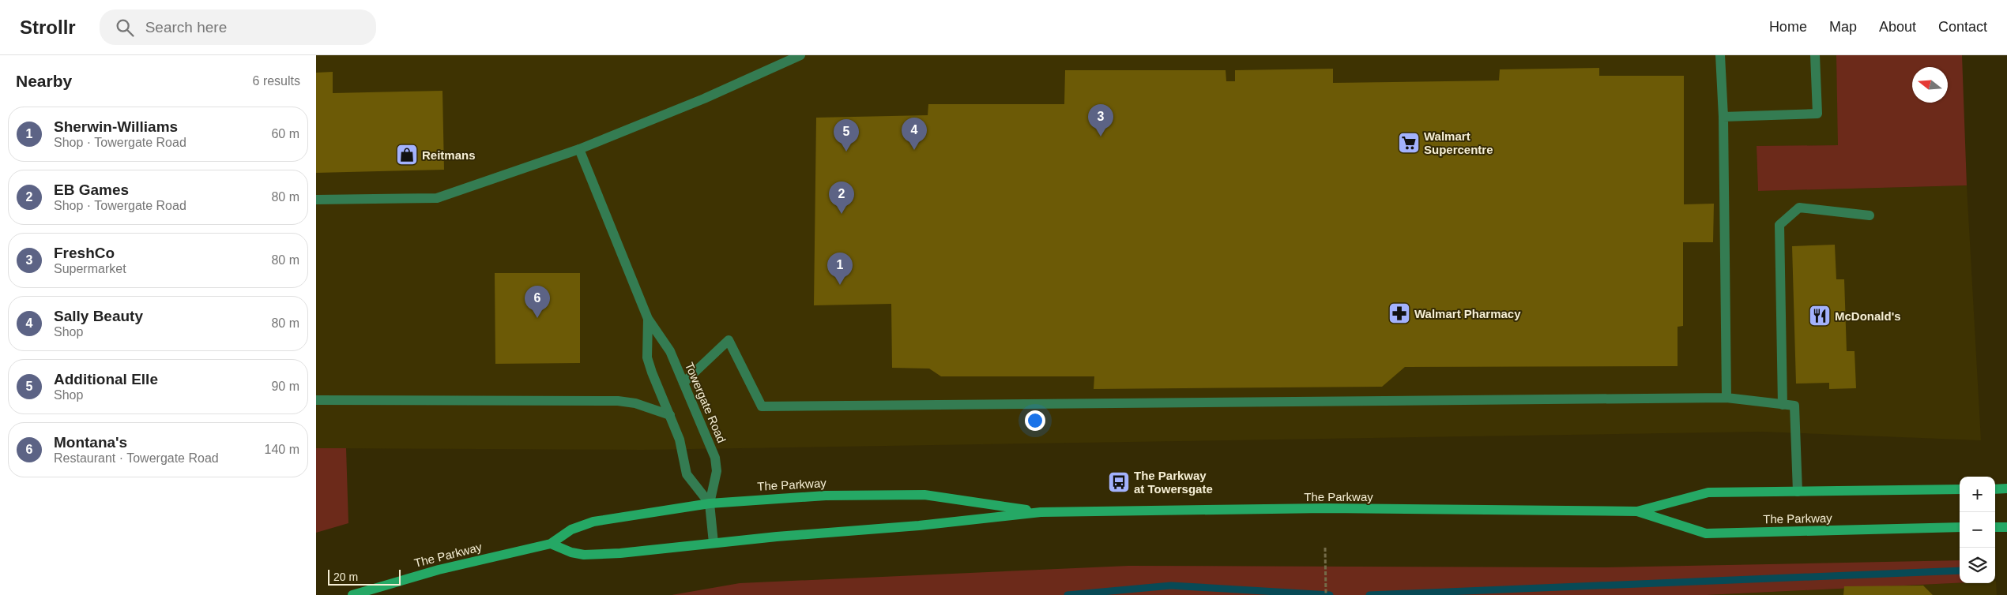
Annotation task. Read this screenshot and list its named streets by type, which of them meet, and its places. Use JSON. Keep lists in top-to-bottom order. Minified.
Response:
{"streets":{"main road":["The Parkway"],"street":["Towergate Road"]},"crossings":[["Towergate Road","The Parkway"]],"places":{"supermarket":["Walmart Supercentre"],"shop":["Reitmans"],"pharmacy":["Walmart Pharmacy"],"restaurant":["McDonald's"],"bus stop":["The Parkway at Towersgate"]},"scale_bar":"20 m","north":"left","page":{"header":"Strollr","search":"Search here","nav":["Home","Map","About","Contact"],"heading":["Nearby","6 results"],"pins":["3","4","5","2","1","6"],"list":[{"mark":"1","name":"Sherwin-Williams","note":"Shop · Towergate Road","value":"60 m"},{"mark":"2","name":"EB Games","note":"Shop · Towergate Road","value":"80 m"},{"mark":"3","name":"FreshCo","note":"Supermarket","value":"80 m"},{"mark":"4","name":"Sally Beauty","note":"Shop","value":"80 m"},{"mark":"5","name":"Additional Elle","note":"Shop","value":"90 m"},{"mark":"6","name":"Montana's","note":"Restaurant · Towergate Road","value":"140 m"}],"map_buttons":["+","−"],"scale":"20 m"}}
